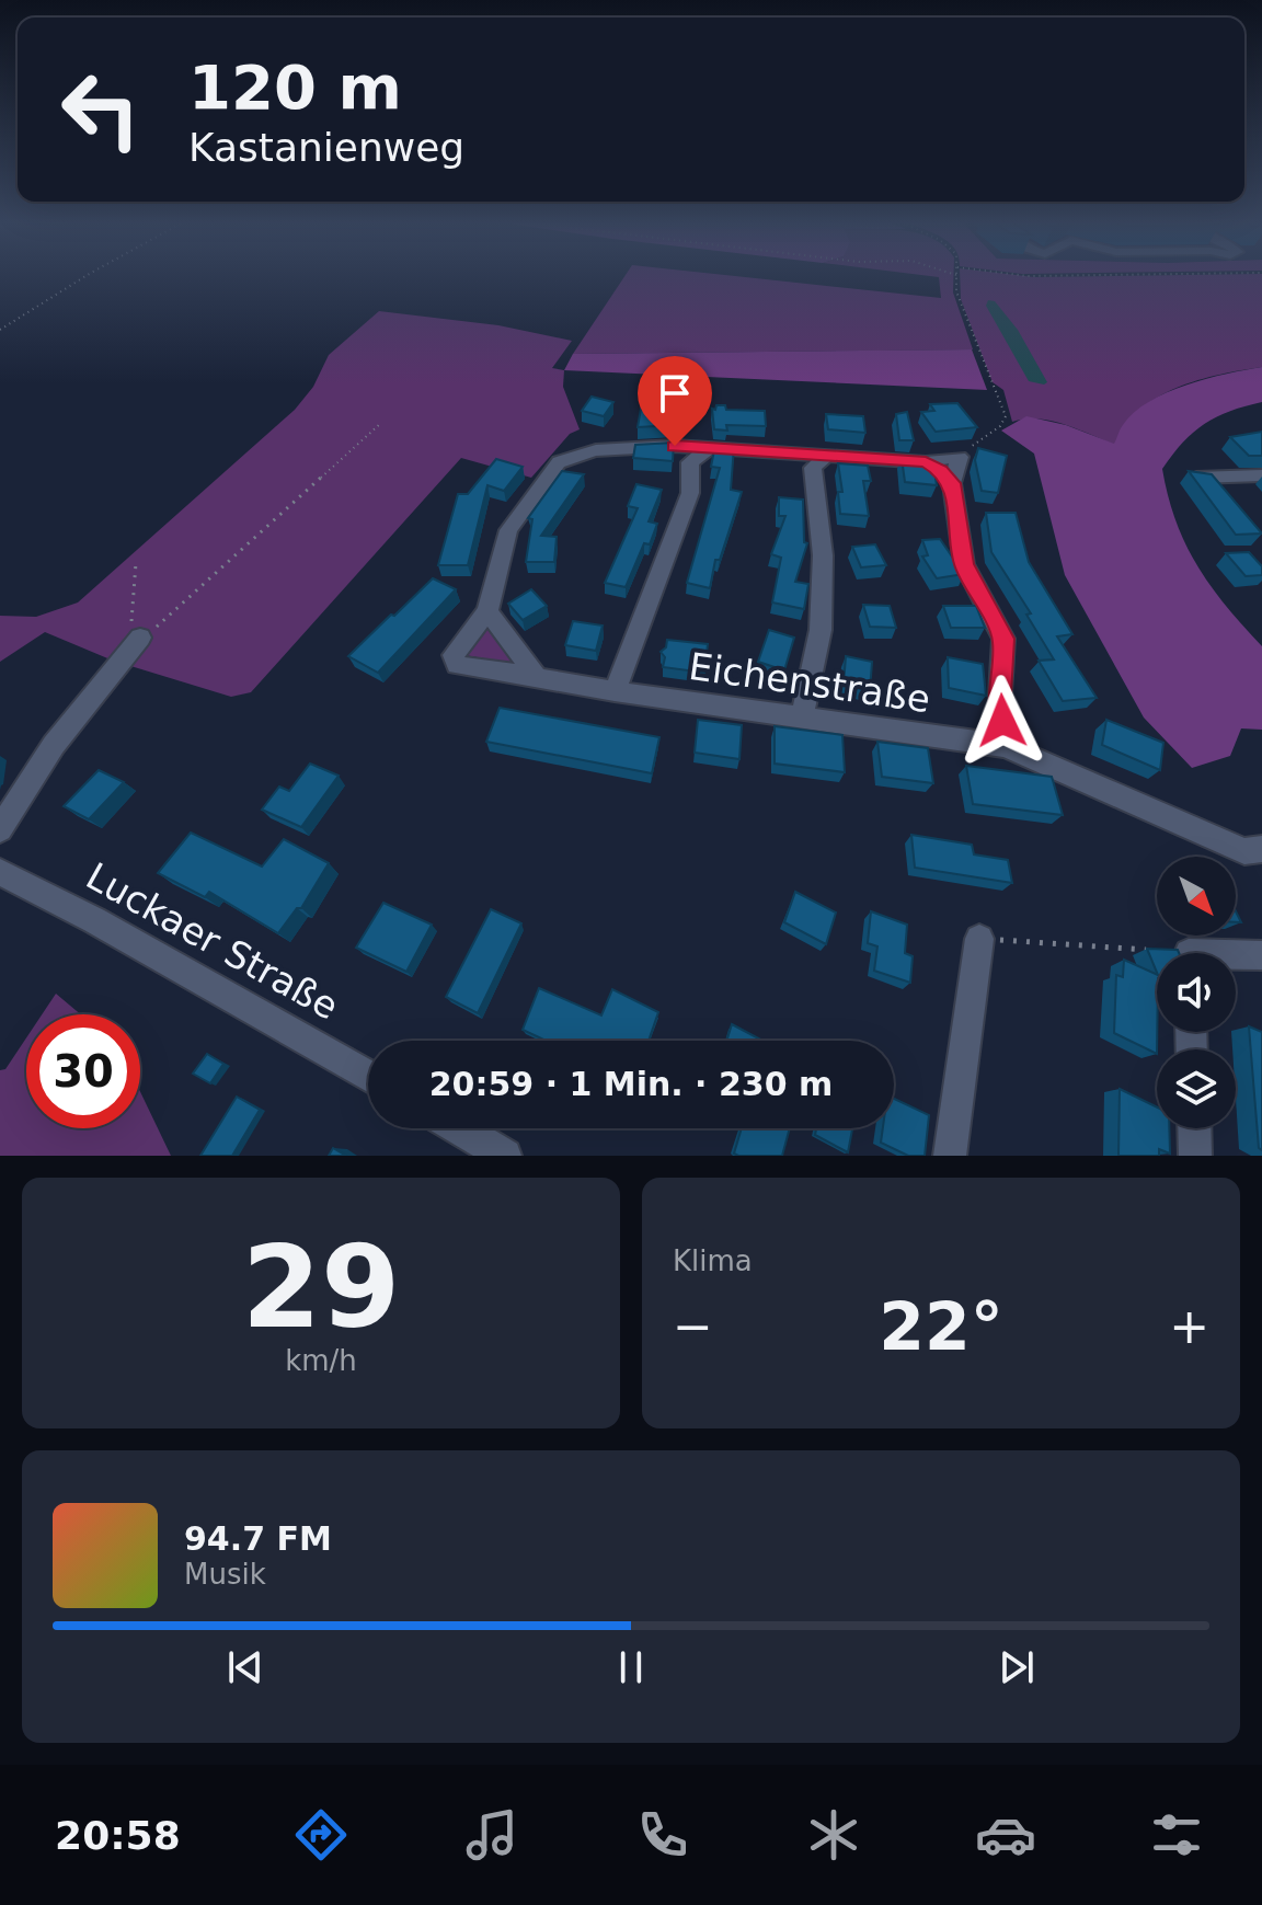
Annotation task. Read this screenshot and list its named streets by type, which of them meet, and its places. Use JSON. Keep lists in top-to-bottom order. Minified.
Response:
{"streets":{"street":["Eichenstraße","Luckaer Straße"]},"north":"bottom right","page":{"turn":["120 m","Kastanienweg"],"limit":"30","trip":"20:59 · 1 Min. · 230 m","tile":[["29","km/h"],"Klima"],"heat":["−","22°","+"],"song":["94.7 FM","Musik"],"tabs":"20:58"}}
